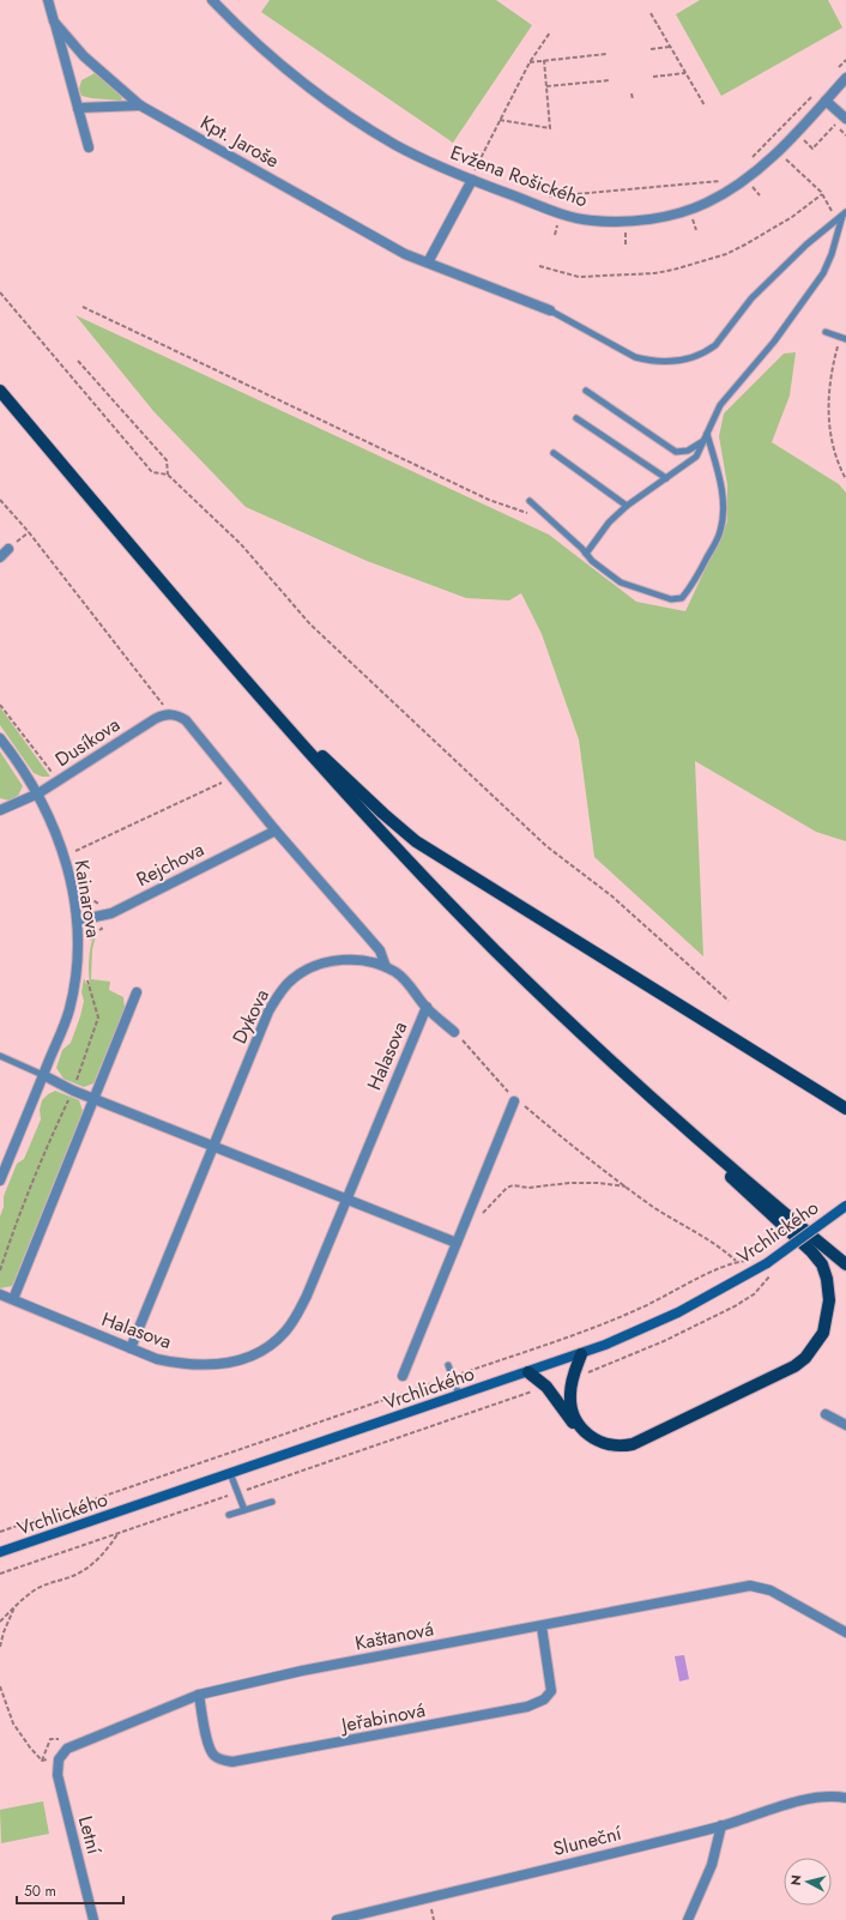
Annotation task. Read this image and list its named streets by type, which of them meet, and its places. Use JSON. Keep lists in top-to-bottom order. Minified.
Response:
{"streets":{"street":["Kpt. Jaroše","Evžena Rošického","Dusíkova","Rejchova","Kainarova","Dykova","Halasova","Vrchlického","Kaštanová","Jeřabinová","Letní","Sluneční"]},"crossings":[["Dusíkova","Kainarova"],["Rejchova","Kainarova"],["Dykova","Halasova"],["Kaštanová","Jeřabinová"],["Kaštanová","Letní"]],"scale_bar":"50 m","north":"left"}
